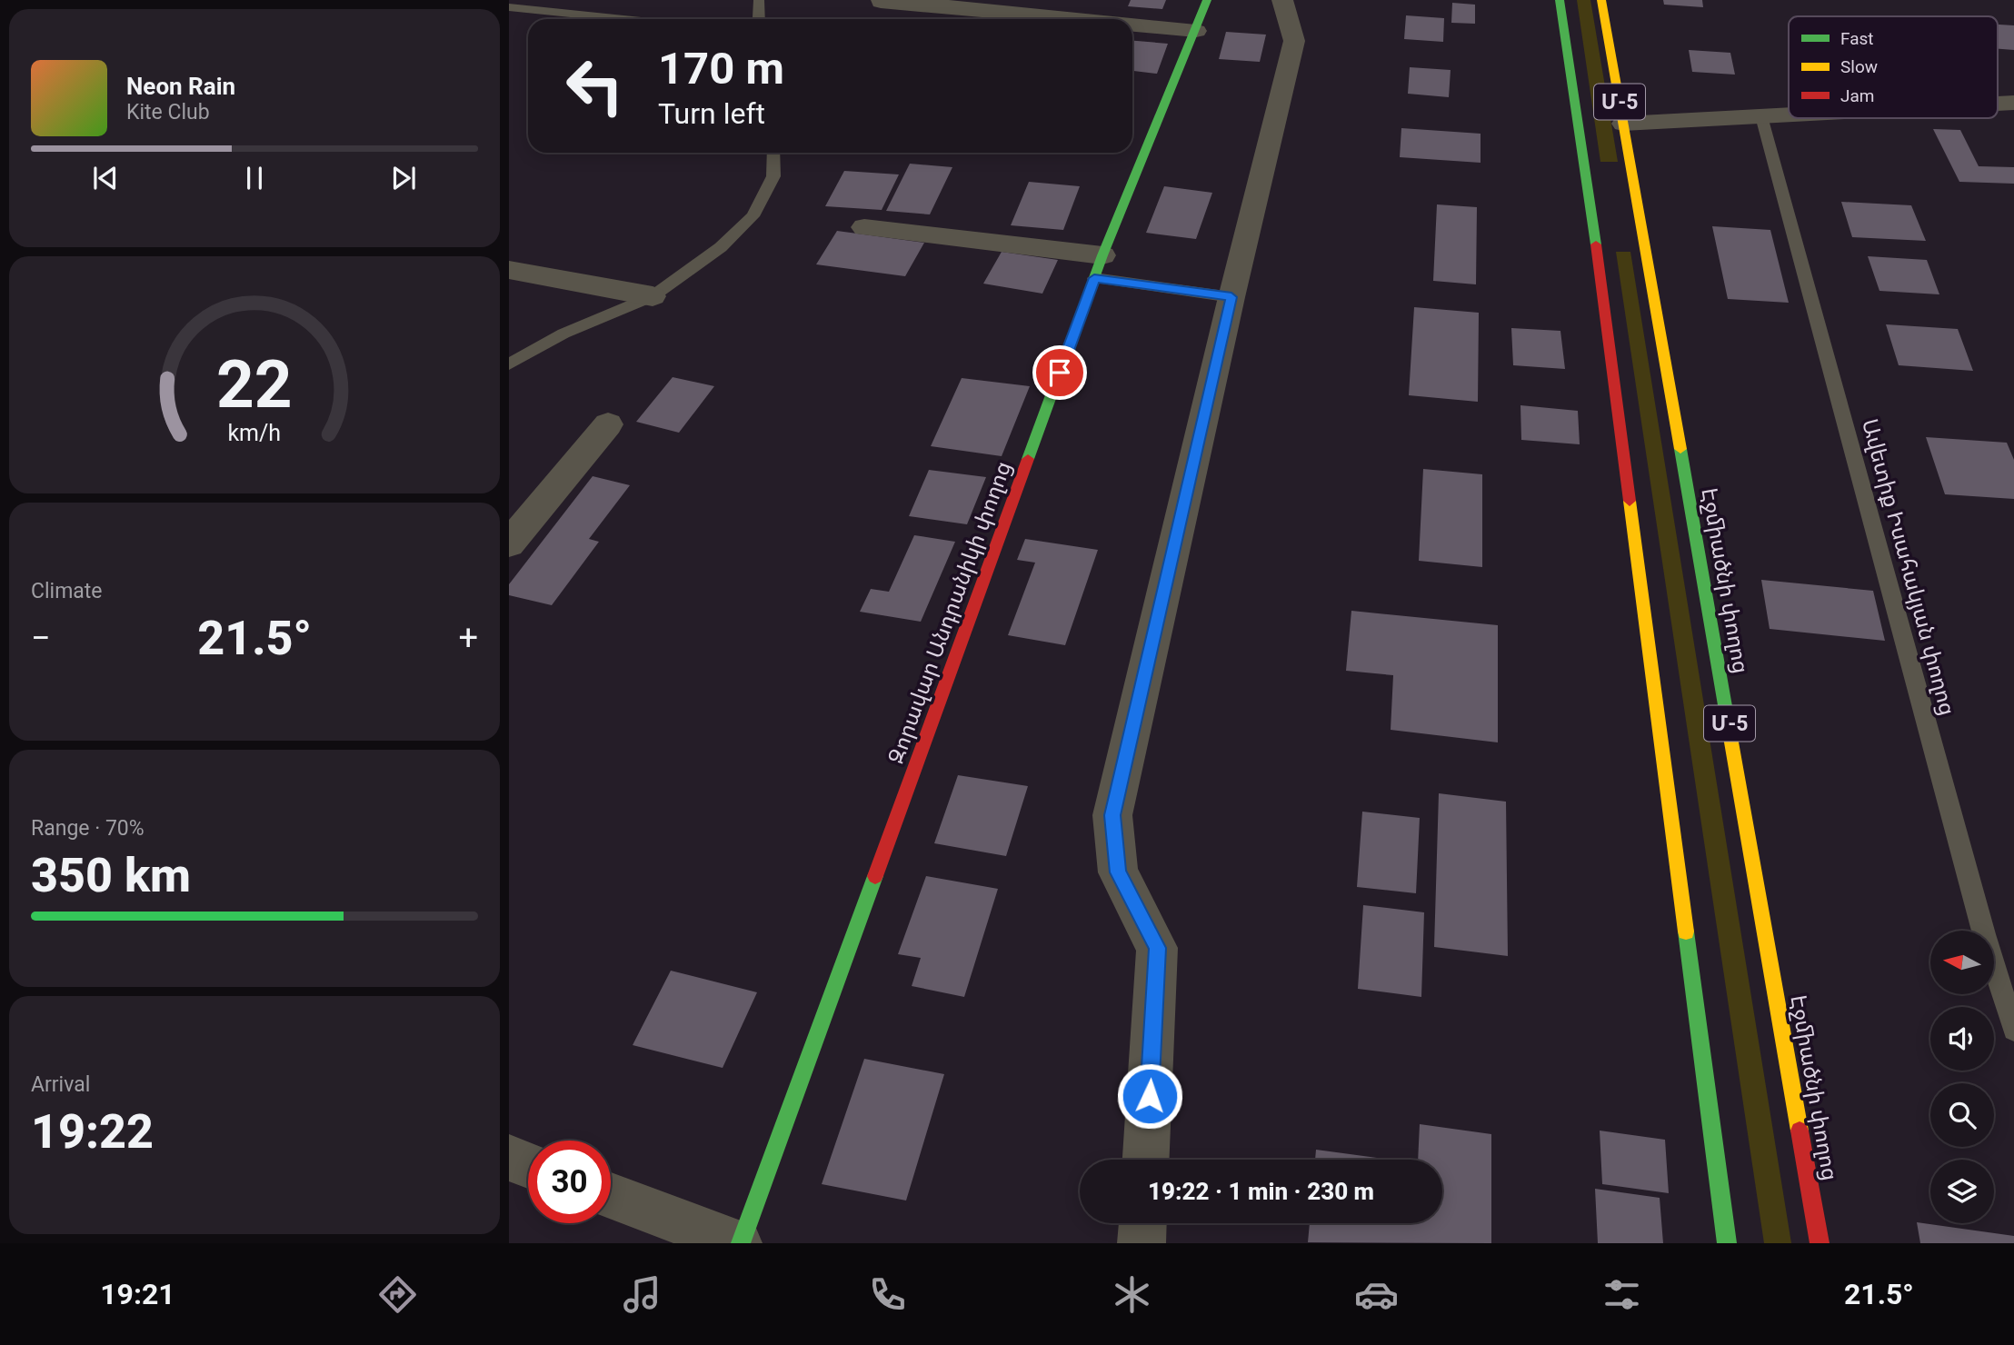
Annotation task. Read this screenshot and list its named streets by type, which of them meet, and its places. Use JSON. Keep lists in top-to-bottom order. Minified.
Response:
{"streets":{"main road":["Մ-5","Էջմիածնի փողոց","Զորավար Անդրանիկի փողոց"],"lane":["Ավետիք Իսահակյան փողոց"]},"legend":["Fast","Slow","Jam"],"north":"left","page":{"turn":["170 m","Turn left"],"song":["Neon Rain","Kite Club"],"tile":["Climate",["Range · 70%","350 km"],["Arrival","19:22"]],"heat":["−","21.5°","+"],"limit":"30","trip":"19:22 · 1 min · 230 m","tabs":["19:21","21.5°"],"gauge":["22","km/h"]}}
